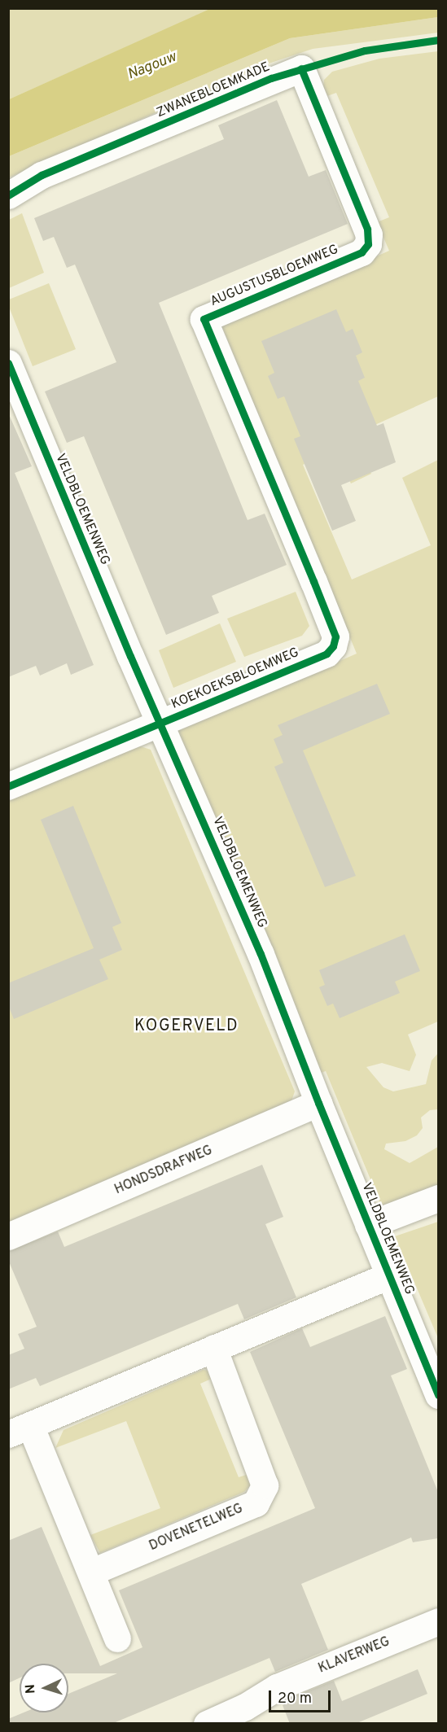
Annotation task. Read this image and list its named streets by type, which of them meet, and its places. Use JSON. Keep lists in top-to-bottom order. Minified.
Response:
{"streets":{"street":["ZWANEBLOEMKADE","AUGUSTUSBLOEMWEG","VELDBLOEMENWEG","KOEKOEKSBLOEMWEG","HONDSDRAFWEG","DOVENETELWEG","KLAVERWEG"]},"crossings":[["ZWANEBLOEMKADE","AUGUSTUSBLOEMWEG"],["AUGUSTUSBLOEMWEG","KOEKOEKSBLOEMWEG"],["VELDBLOEMENWEG","KOEKOEKSBLOEMWEG"],["VELDBLOEMENWEG","HONDSDRAFWEG"]],"districts":["KOGERVELD"],"water":["Nagouw"],"scale_bar":"20 m","north":"left"}
